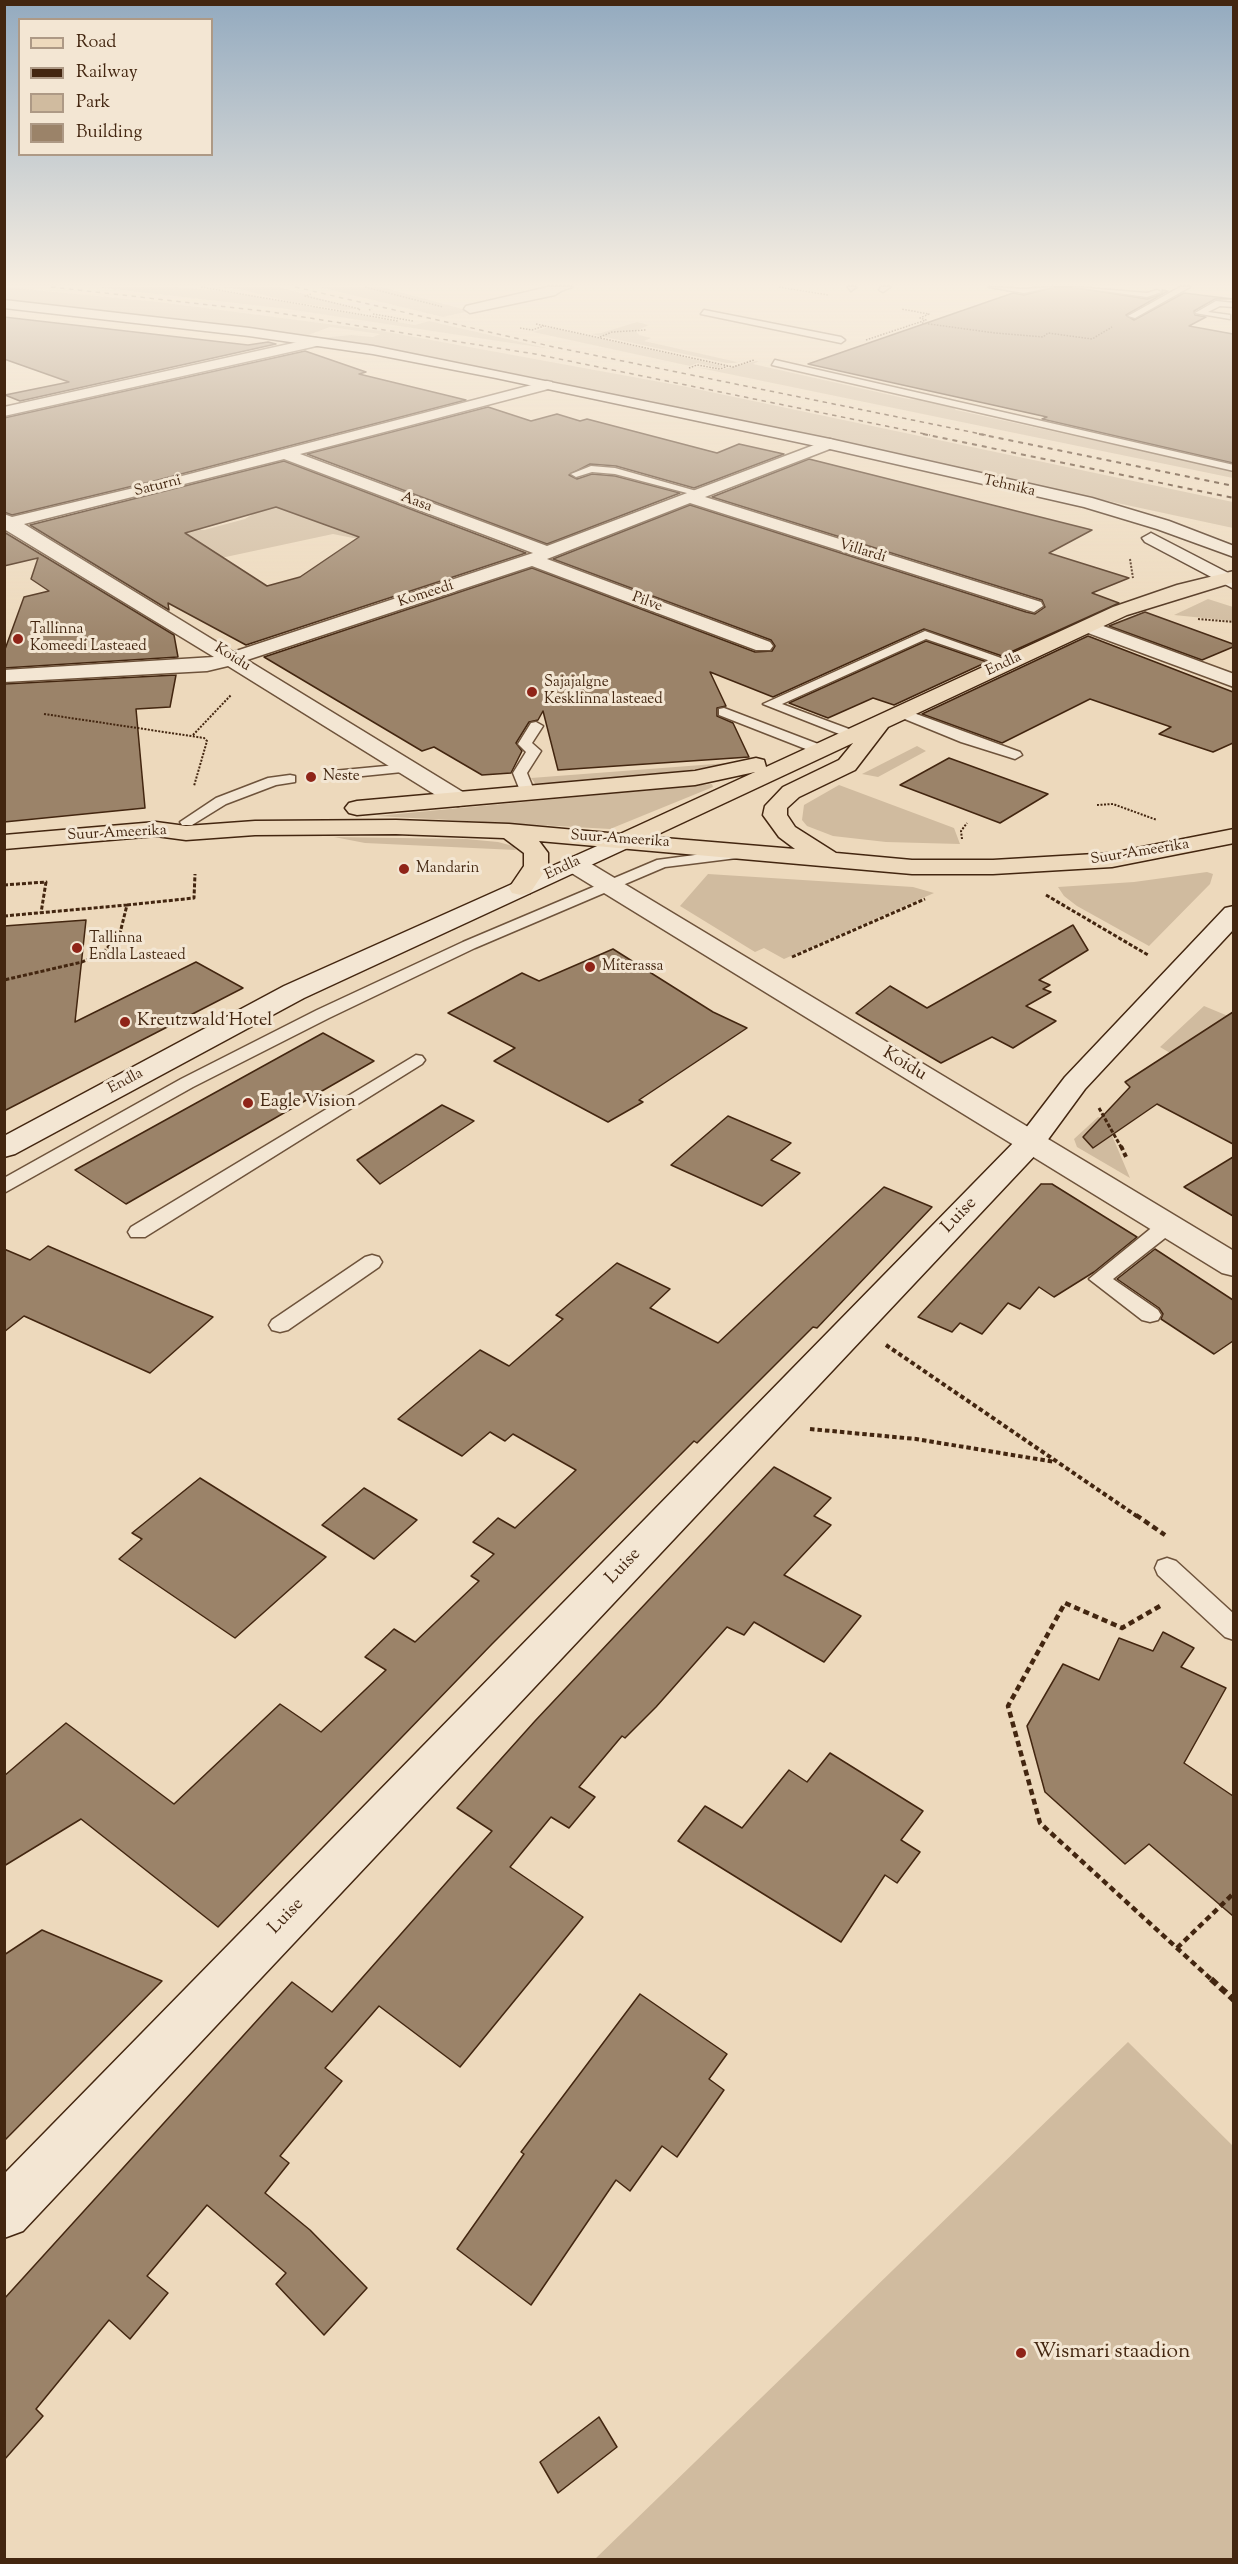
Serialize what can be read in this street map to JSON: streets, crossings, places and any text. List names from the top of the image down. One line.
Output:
{"streets":{"main road":["Endla","Suur-Ameerika"],"street":["Saturni","Tehnika","Aasa","Villardi","Komeedi","Pilve","Koidu","Luise"]},"crossings":[["Saturni","Aasa"],["Saturni","Koidu"],["Tehnika","Komeedi"],["Tehnika","Endla"],["Aasa","Komeedi"],["Aasa","Pilve"],["Villardi","Komeedi"],["Komeedi","Pilve"],["Komeedi","Koidu"],["Koidu","Endla"],["Koidu","Luise"],["Endla","Suur-Ameerika"]],"places":["Tallinna Komeedi Lasteaed","Sajajalgne Kesklinna lasteaed","Neste","Mandarin","Tallinna Endla Lasteaed","Miterassa","Kreutzwald Hotel","Eagle Vision","Wismari staadion"],"legend":["Road","Railway","Park","Building"]}
